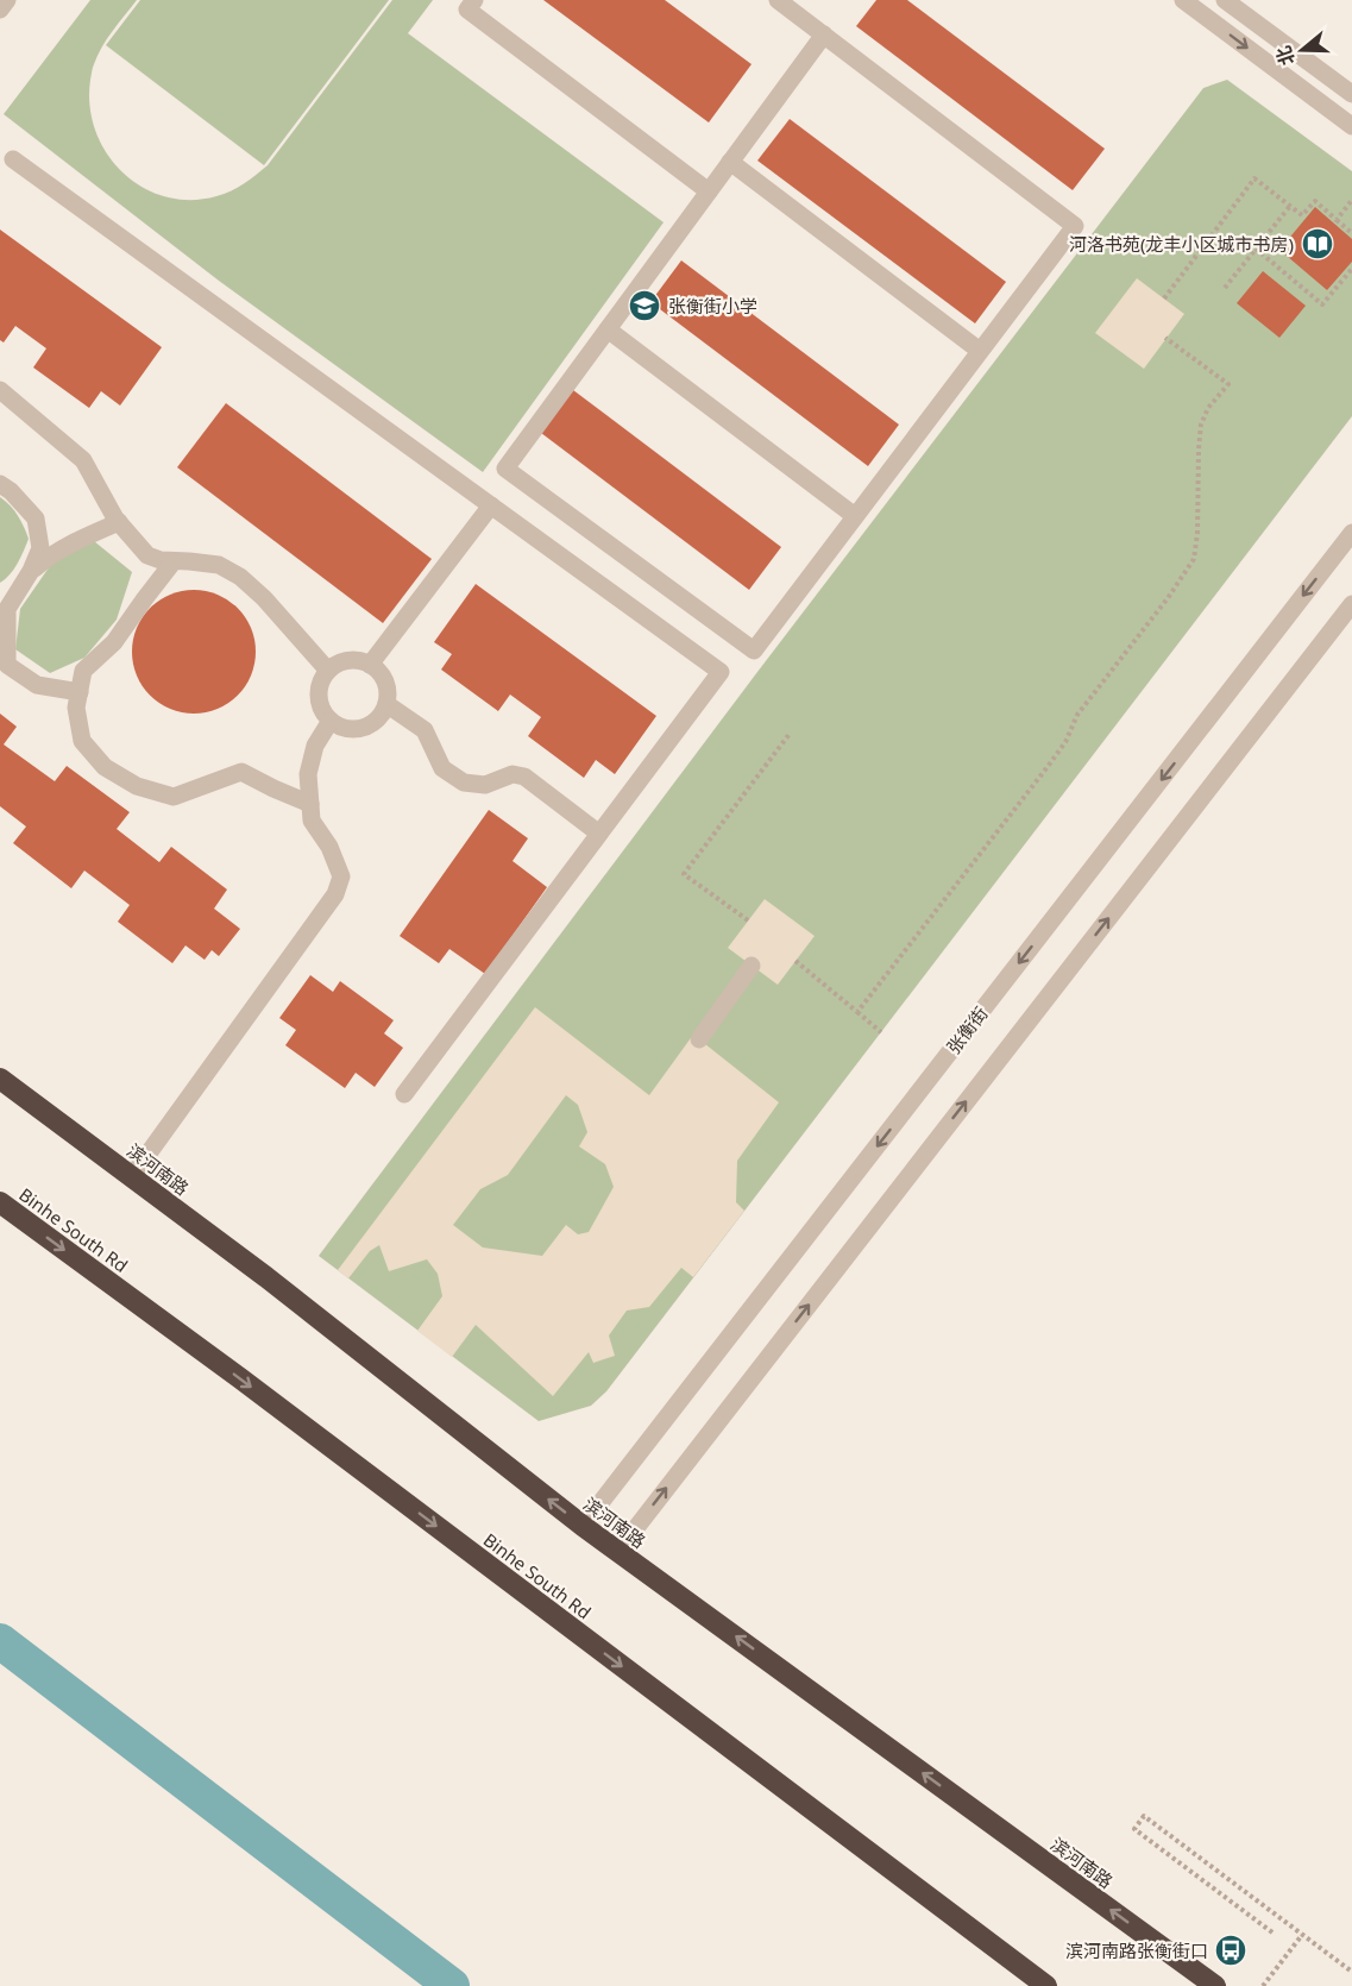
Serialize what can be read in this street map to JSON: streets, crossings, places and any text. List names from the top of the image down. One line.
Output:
{"streets":{"highway":["滨河南路","Binhe South Rd"],"street":["张衡街"]},"crossings":[["张衡街","滨河南路"]],"one_way":["滨河南路","Binhe South Rd"],"places":{"library":["河洛书苑(龙丰小区城市书房)"],"school or university":["张衡街小学"],"bus stop":["滨河南路张衡街口"]},"north":"left"}
